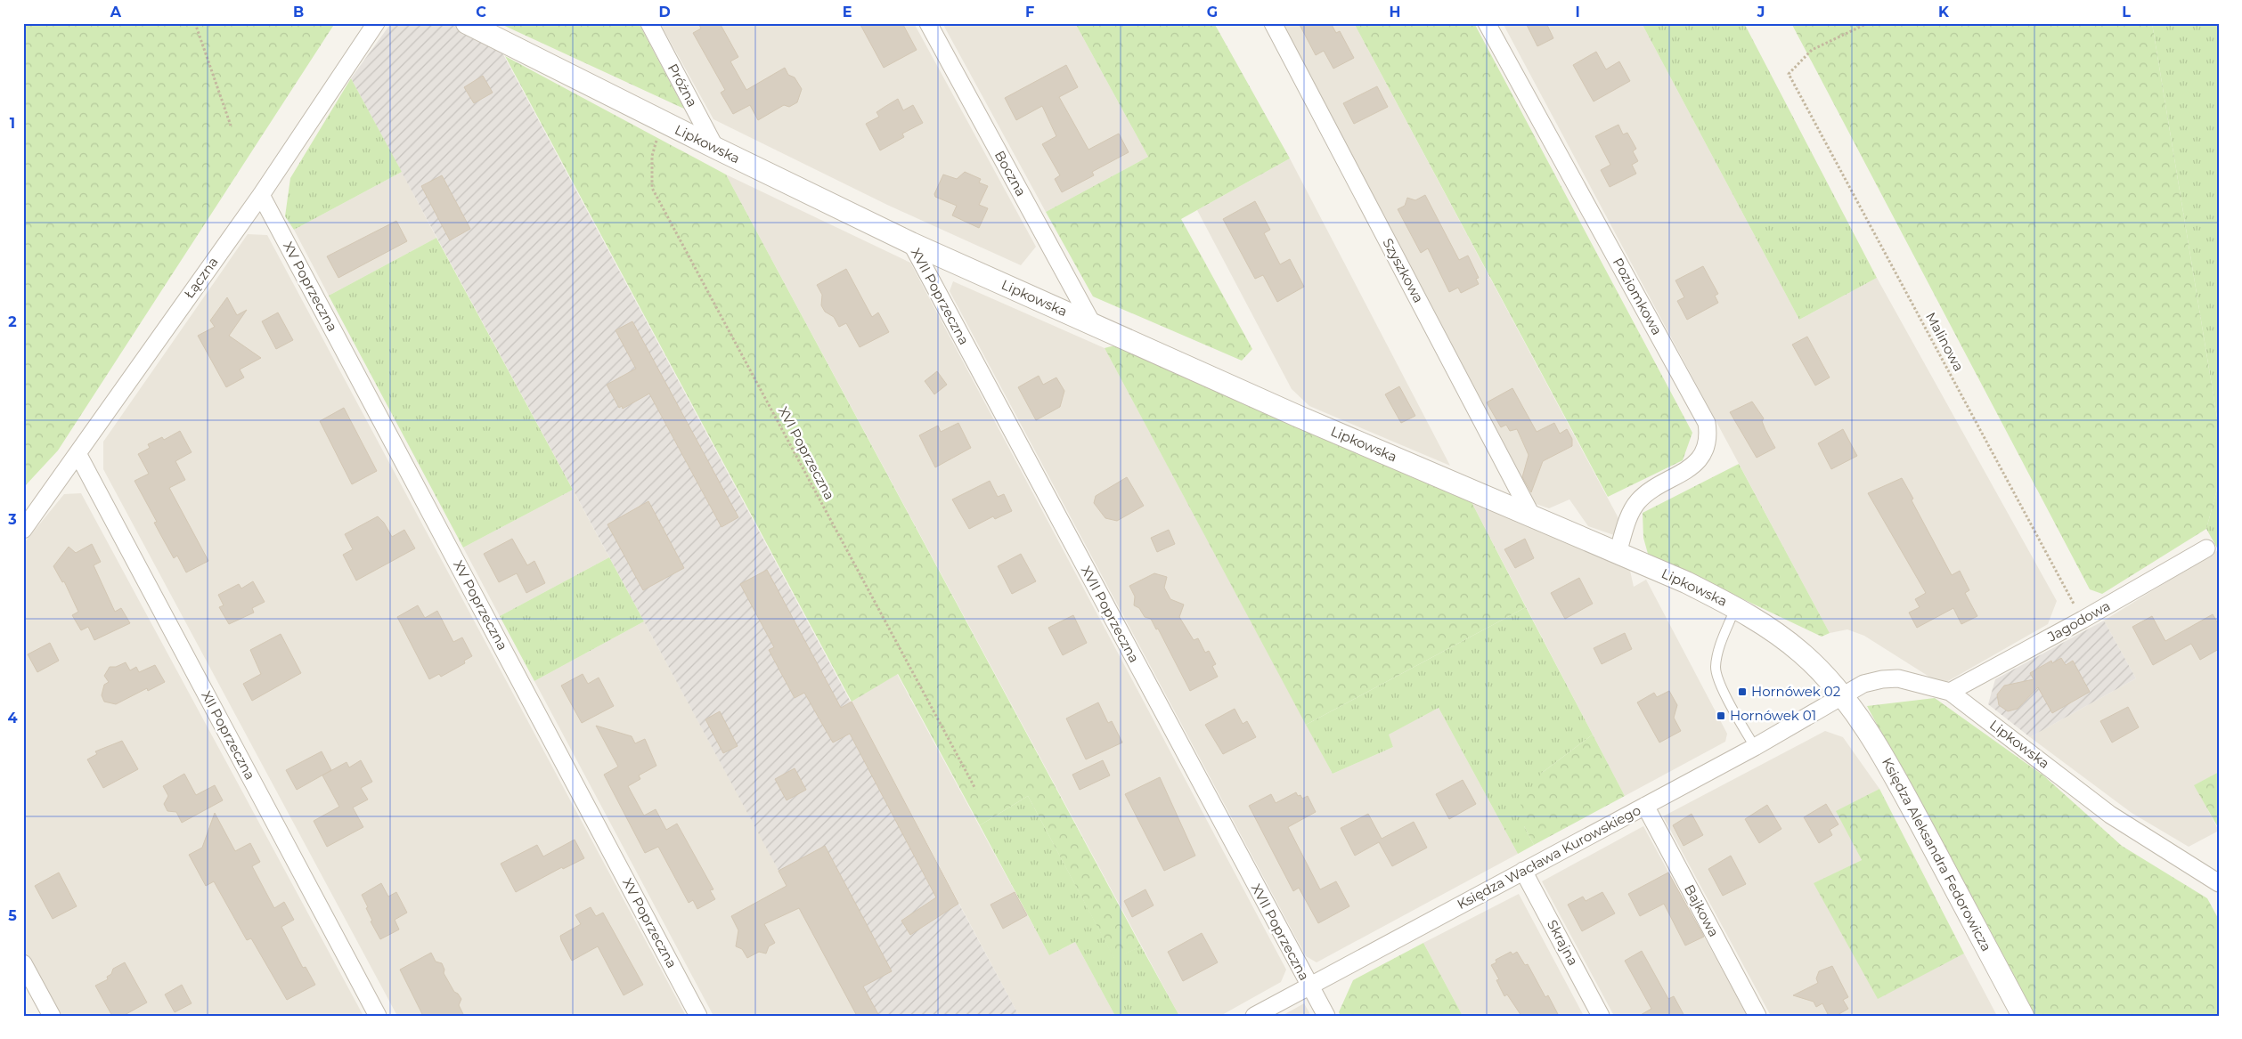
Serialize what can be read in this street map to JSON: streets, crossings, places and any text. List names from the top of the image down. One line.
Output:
{"streets":{"street":["Próżna","Lipkowska","Boczna","Szyszkowa","Łączna","XV Poprzeczna","XVII Poprzeczna","Poziomkowa","Jagodowa","XII Poprzeczna","Księdza Aleksandra Fedorowicza","Księdza Wacława Kurowskiego","Bajkowa","Skrajna"],"path":["Malinowa","XVI Poprzeczna"]},"crossings":[["Próżna","Lipkowska"],["Lipkowska","Boczna"],["Lipkowska","Szyszkowa"],["Lipkowska","XVII Poprzeczna"],["Lipkowska","Poziomkowa"],["Lipkowska","XVI Poprzeczna"],["Lipkowska","Jagodowa"],["Lipkowska","Księdza Aleksandra Fedorowicza"],["Lipkowska","Księdza Wacława Kurowskiego"],["Łączna","XV Poprzeczna"],["Łączna","XII Poprzeczna"],["XVII Poprzeczna","Księdza Wacława Kurowskiego"],["Malinowa","Jagodowa"],["Księdza Aleksandra Fedorowicza","Księdza Wacława Kurowskiego"],["Księdza Wacława Kurowskiego","Bajkowa"],["Księdza Wacława Kurowskiego","Skrajna"]],"places":{"transit":["Hornówek 02","Hornówek 01"]},"grid":{"columns":["A","B","C","D","E","F","G","H","I","J","K","L"],"rows":["1","2","3","4","5"]}}
